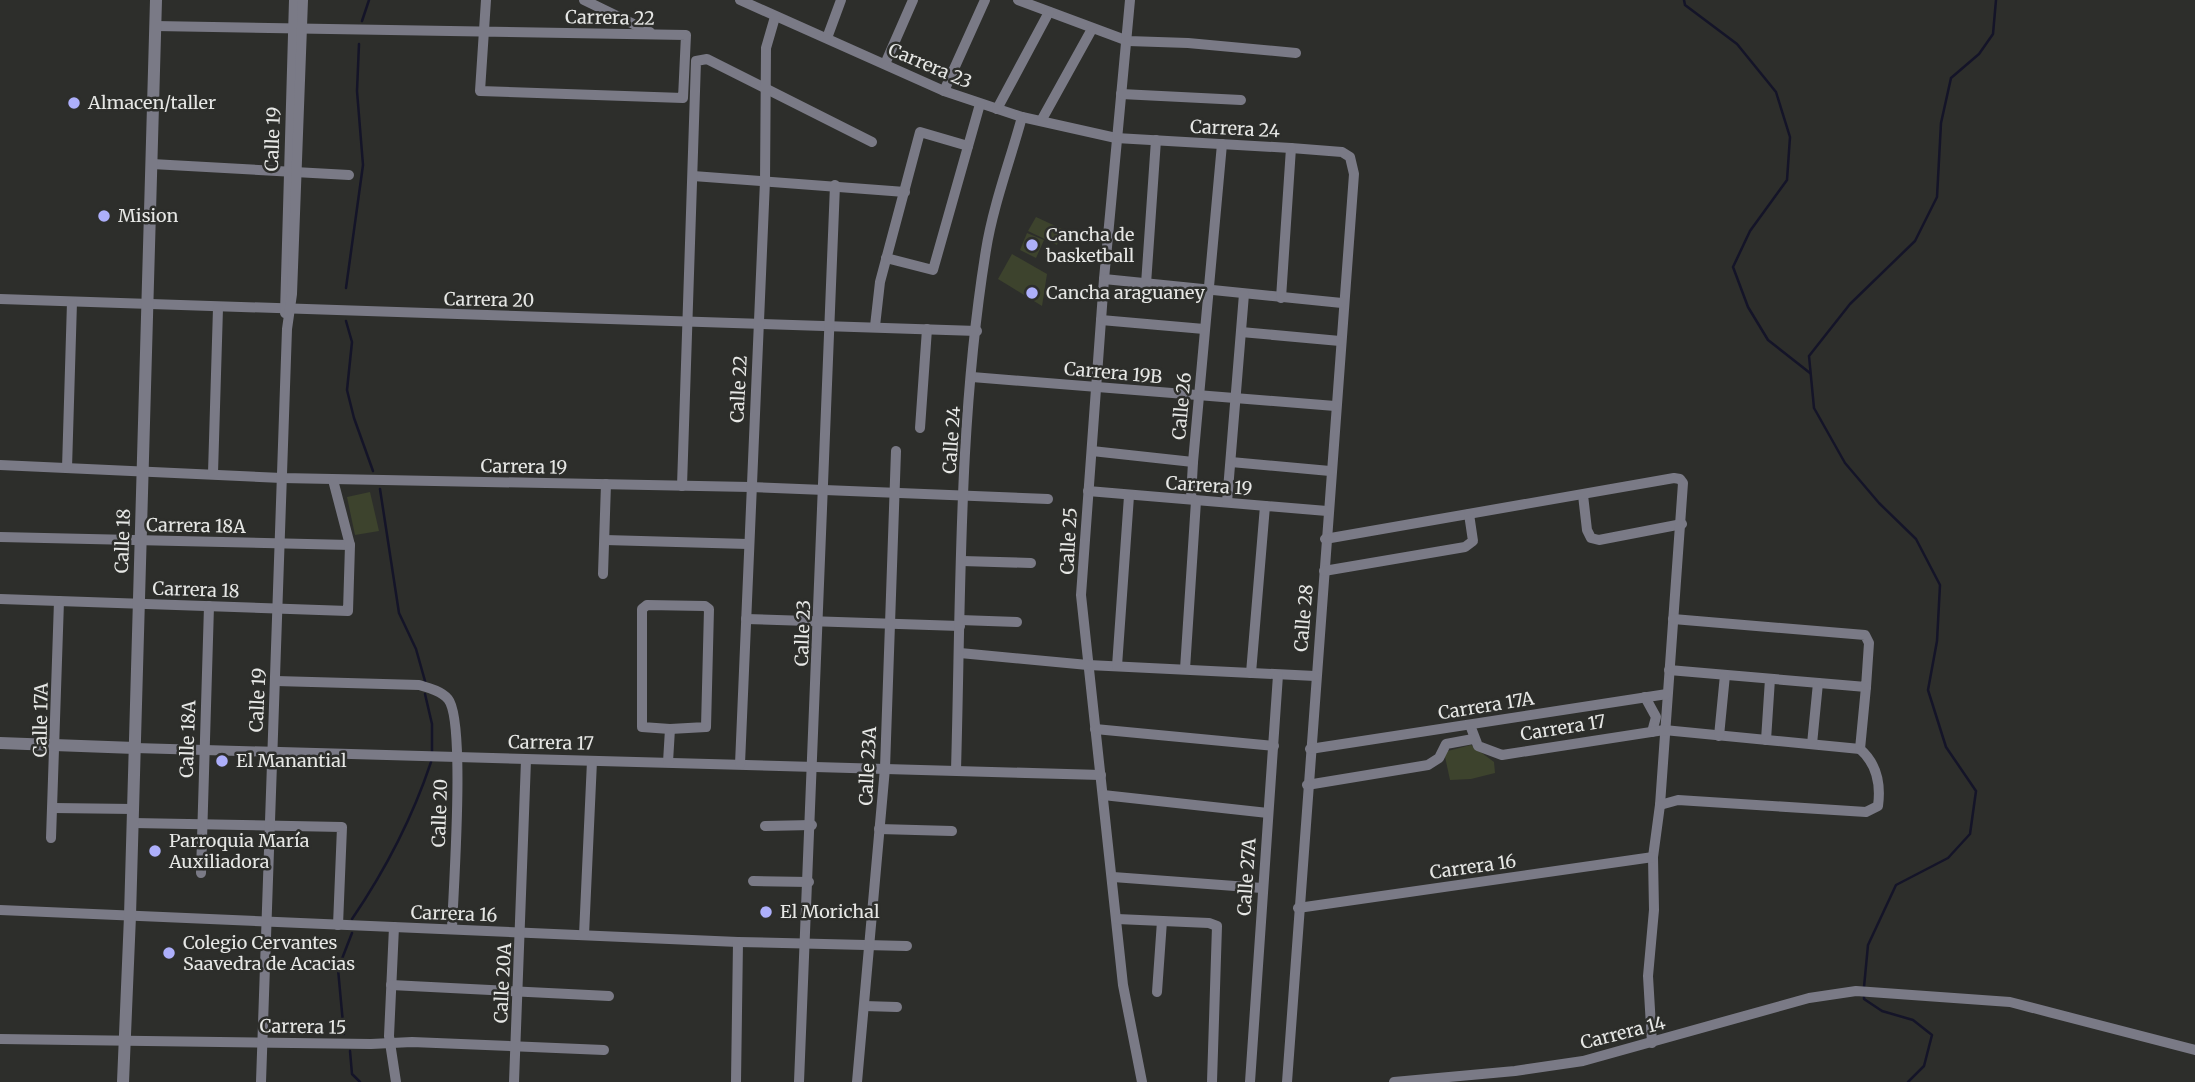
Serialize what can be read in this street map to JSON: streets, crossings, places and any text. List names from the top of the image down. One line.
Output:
{"streets":{"street":["Carrera 22","Carrera 23","Carrera 24","Calle 19","Carrera 20","Carrera 19B","Calle 22","Calle 26","Calle 24","Carrera 19","Carrera 18A","Calle 18","Calle 25","Carrera 18","Calle 28","Calle 23","Carrera 17A","Calle 17A","Carrera 17","Calle 18A","Calle 23A","Calle 20","Carrera 16","Calle 27A","Calle 20A","Carrera 15","Carrera 14"]},"crossings":[["Carrera 22","Calle 19"],["Carrera 22","Calle 18"],["Carrera 23","Carrera 24"],["Carrera 23","Calle 22"],["Carrera 23","Calle 24"],["Carrera 23","Calle 25"],["Carrera 24","Calle 26"],["Carrera 24","Calle 25"],["Carrera 24","Calle 28"],["Calle 19","Carrera 20"],["Calle 19","Carrera 19"],["Calle 19","Carrera 18A"],["Calle 19","Carrera 18"],["Calle 19","Carrera 17"],["Calle 19","Calle 20"],["Calle 19","Carrera 16"],["Calle 19","Carrera 15"],["Carrera 20","Calle 22"],["Carrera 20","Calle 24"],["Carrera 20","Calle 18"],["Carrera 20","Calle 23"],["Carrera 19B","Calle 26"],["Carrera 19B","Calle 24"],["Carrera 19B","Calle 25"],["Carrera 19B","Calle 28"],["Calle 22","Carrera 19"],["Calle 22","Carrera 17"],["Calle 26","Carrera 19"],["Calle 24","Carrera 19"],["Calle 24","Carrera 17"],["Carrera 19","Calle 18"],["Carrera 19","Calle 25"],["Carrera 19","Calle 28"],["Carrera 19","Calle 23"],["Carrera 19","Calle 23A"],["Carrera 18A","Calle 18"],["Carrera 18A","Carrera 18"],["Calle 18","Carrera 18"],["Calle 18","Carrera 17"],["Calle 18","Carrera 16"],["Calle 18","Carrera 15"],["Calle 25","Carrera 17"],["Carrera 18","Calle 17A"],["Carrera 18","Calle 18A"],["Calle 28","Carrera 17A"],["Calle 28","Carrera 16"],["Calle 23","Carrera 17"],["Calle 23","Carrera 16"],["Calle 17A","Carrera 17"],["Carrera 17","Calle 18A"],["Carrera 17","Calle 23A"],["Carrera 17","Calle 20"],["Carrera 17","Calle 20A"],["Calle 23A","Carrera 16"],["Calle 20","Carrera 16"],["Carrera 16","Calle 20A"],["Calle 20A","Carrera 15"]],"places":["Almacen/taller","Mision","Cancha de basketball","Cancha araguaney","El Manantial","Parroquia María Auxiliadora","El Morichal","Colegio Cervantes Saavedra de Acacias"]}
